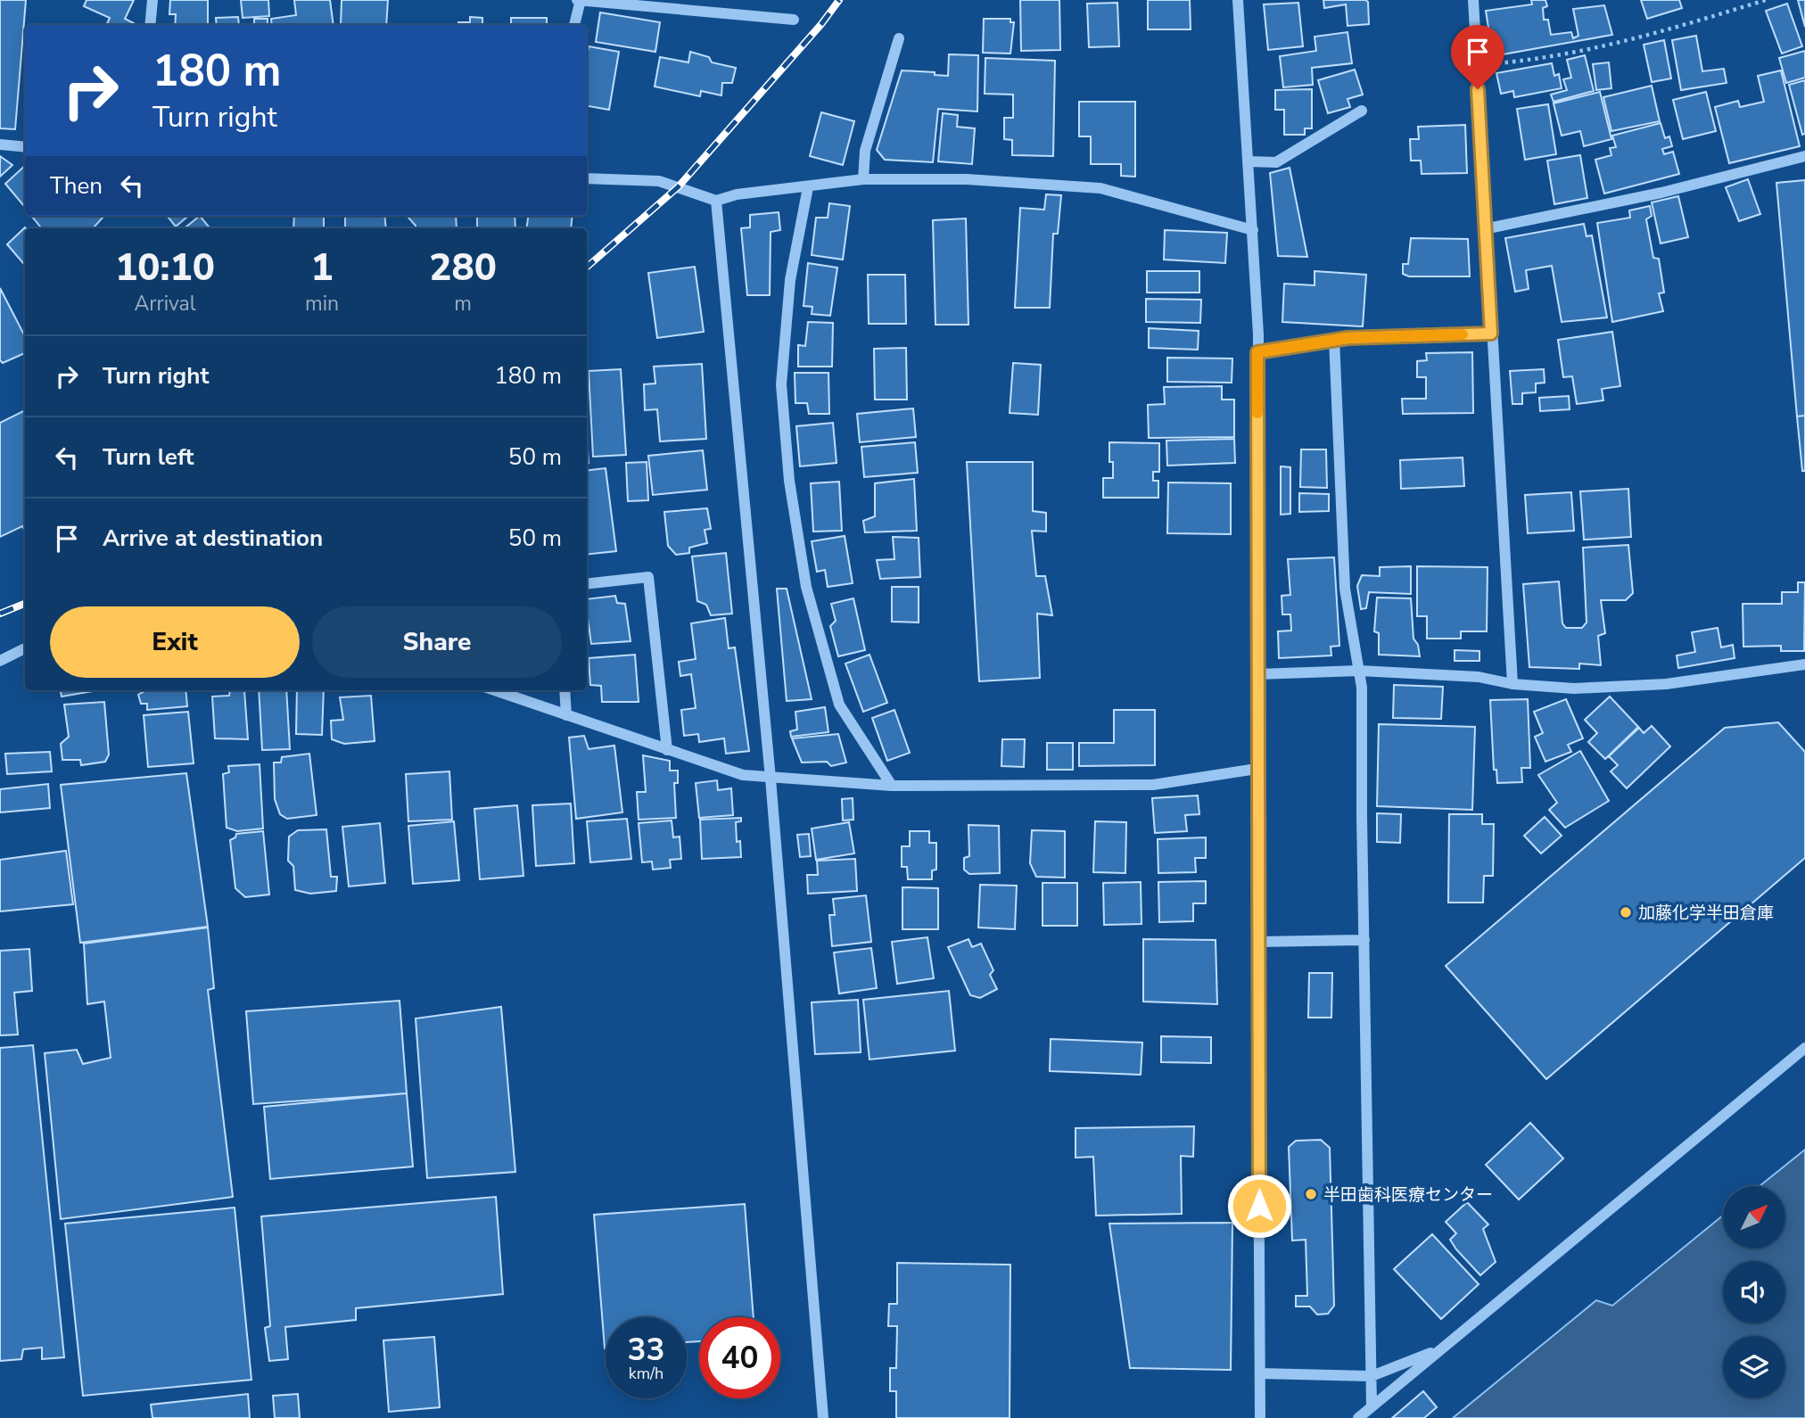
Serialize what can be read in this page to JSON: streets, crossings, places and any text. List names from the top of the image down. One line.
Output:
{"places":["加藤化学半田倉庫","半田歯科医療センター"],"north":"top right","page":{"turn":["180 m","Turn right"],"then":"Then","eta":["10:10","Arrival","1","min","280","m"],"list":[{"name":"Turn right","value":"180 m"},{"name":"Turn left","value":"50 m"},{"name":"Arrive at destination","value":"50 m"}],"buttons":["Exit","Share"],"speed":"33 km/h","limit":"40"}}
